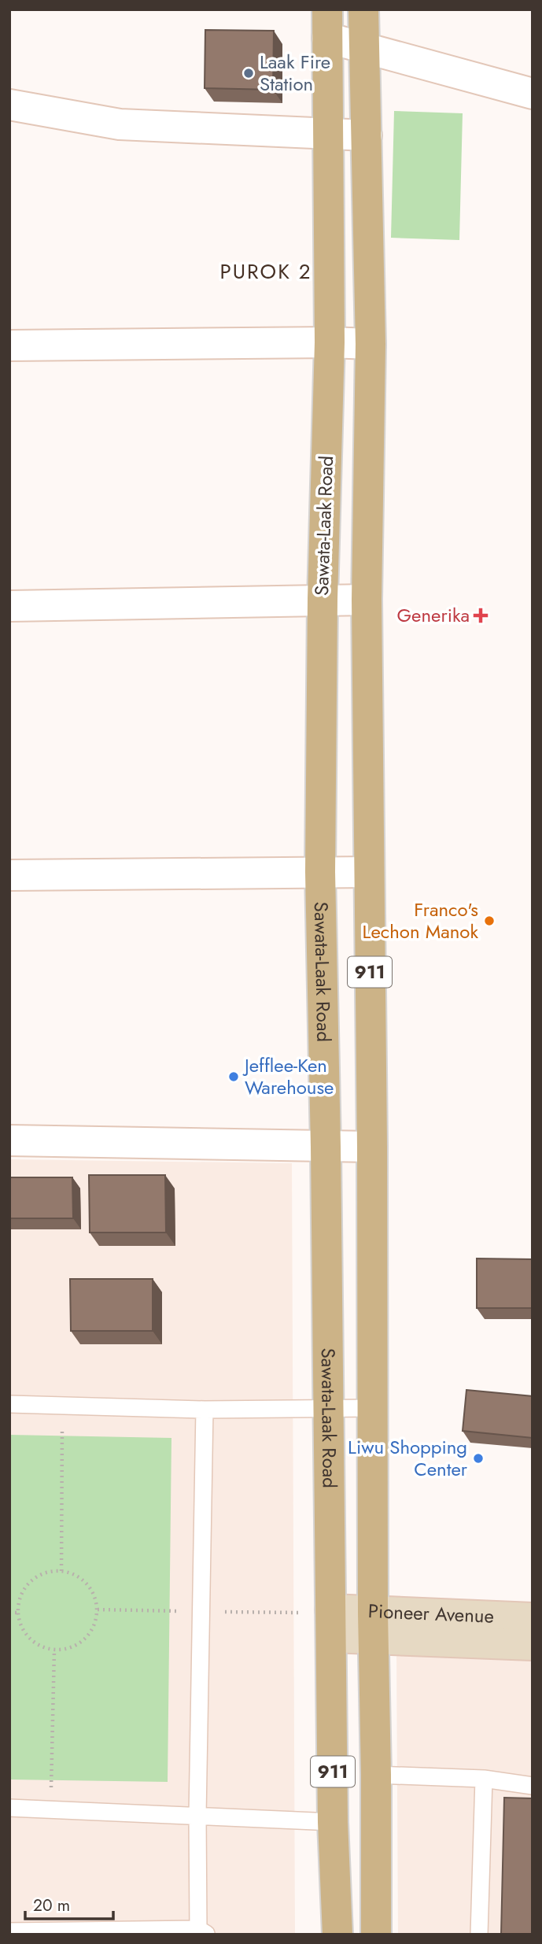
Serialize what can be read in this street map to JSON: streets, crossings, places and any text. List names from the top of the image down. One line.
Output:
{"streets":{"main road":["Sawata-Laak Road","911","Pioneer Avenue"]},"crossings":[["Sawata-Laak Road","Pioneer Avenue"],["911","Pioneer Avenue"]],"districts":["PUROK 2"],"places":{"other":["Laak Fire Station","Franco's Lechon Manok","Jefflee-Ken Warehouse","Liwu Shopping Center"],"health":["Generika"]},"scale_bar":"20 m"}
